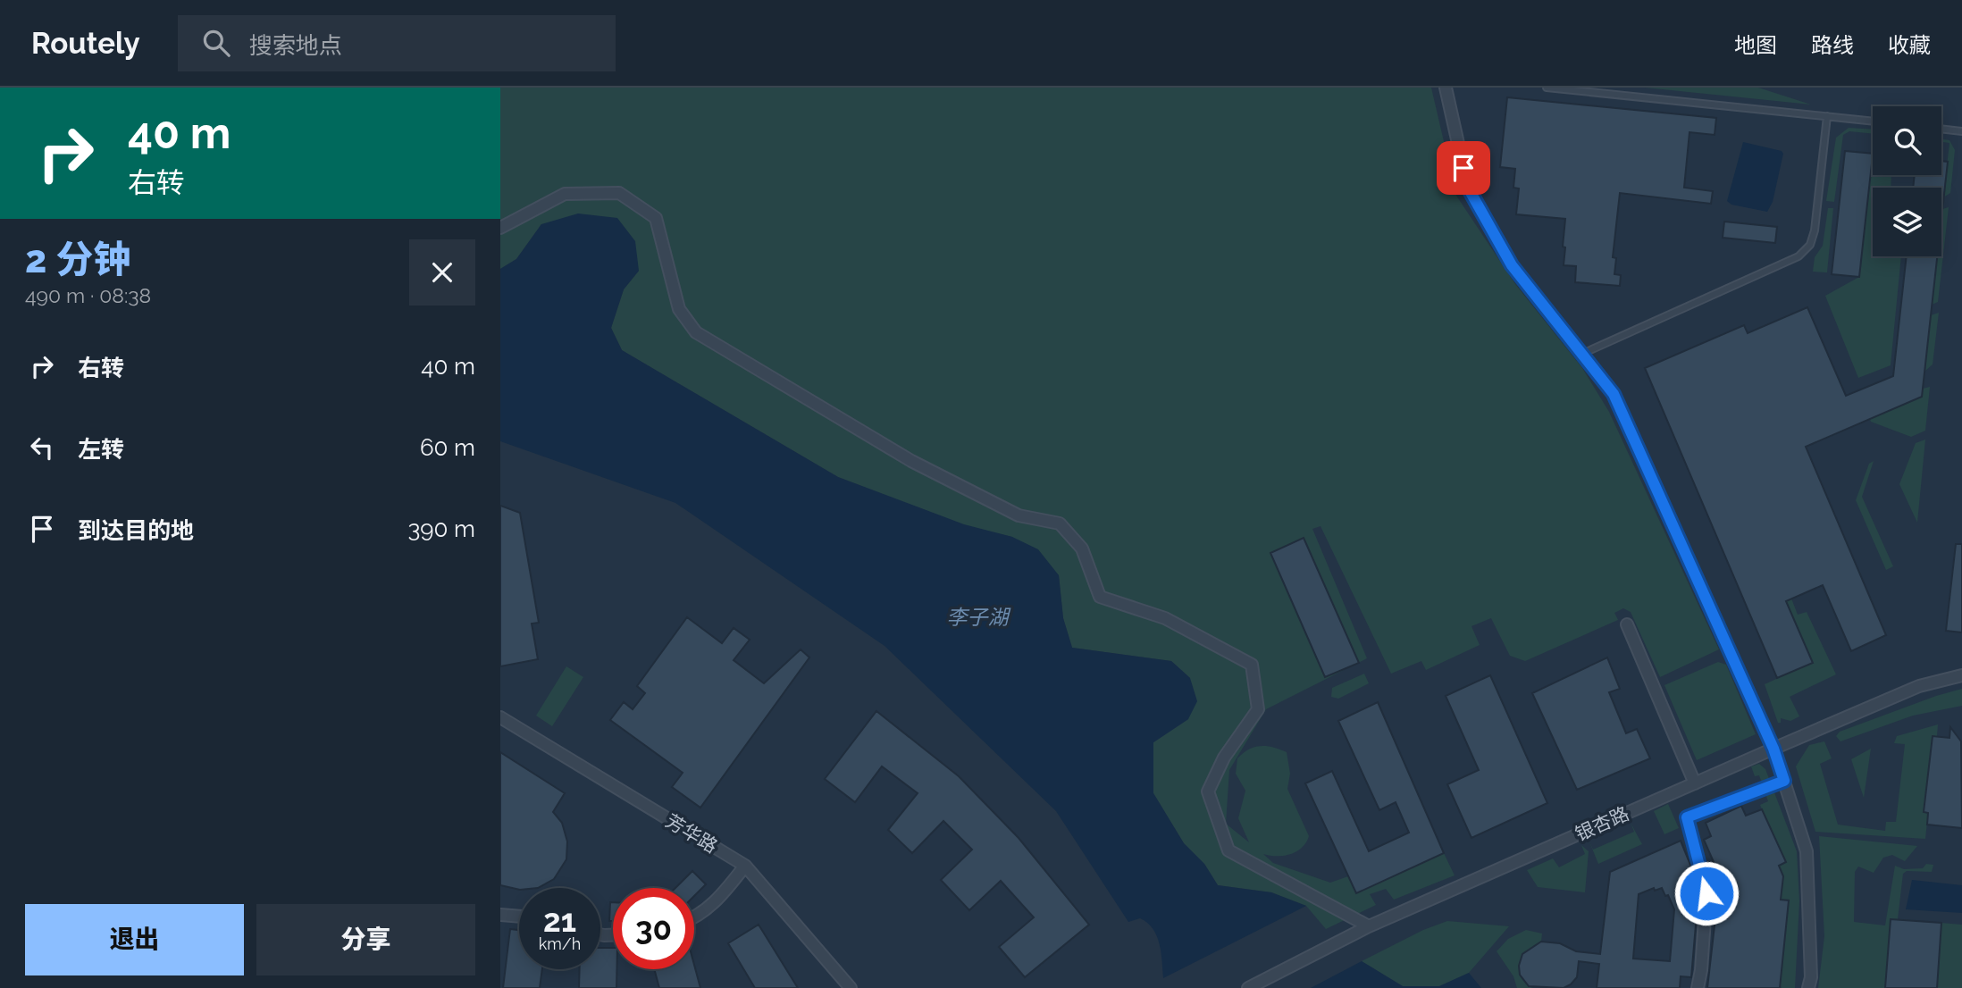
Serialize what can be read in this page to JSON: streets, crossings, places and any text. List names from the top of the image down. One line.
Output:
{"streets":{"street":["银杏路","芳华路"]},"water":["李子湖"],"page":{"header":"Routely","search":"搜索地点","nav":["地图","路线","收藏"],"turn":["40 m","右转"],"heading":["2 分钟","490 m · 08:38"],"list":[{"name":"右转","value":"40 m"},{"name":"左转","value":"60 m"},{"name":"到达目的地","value":"390 m"}],"speed":"21 km/h","limit":"30","buttons":["退出","分享"]}}
